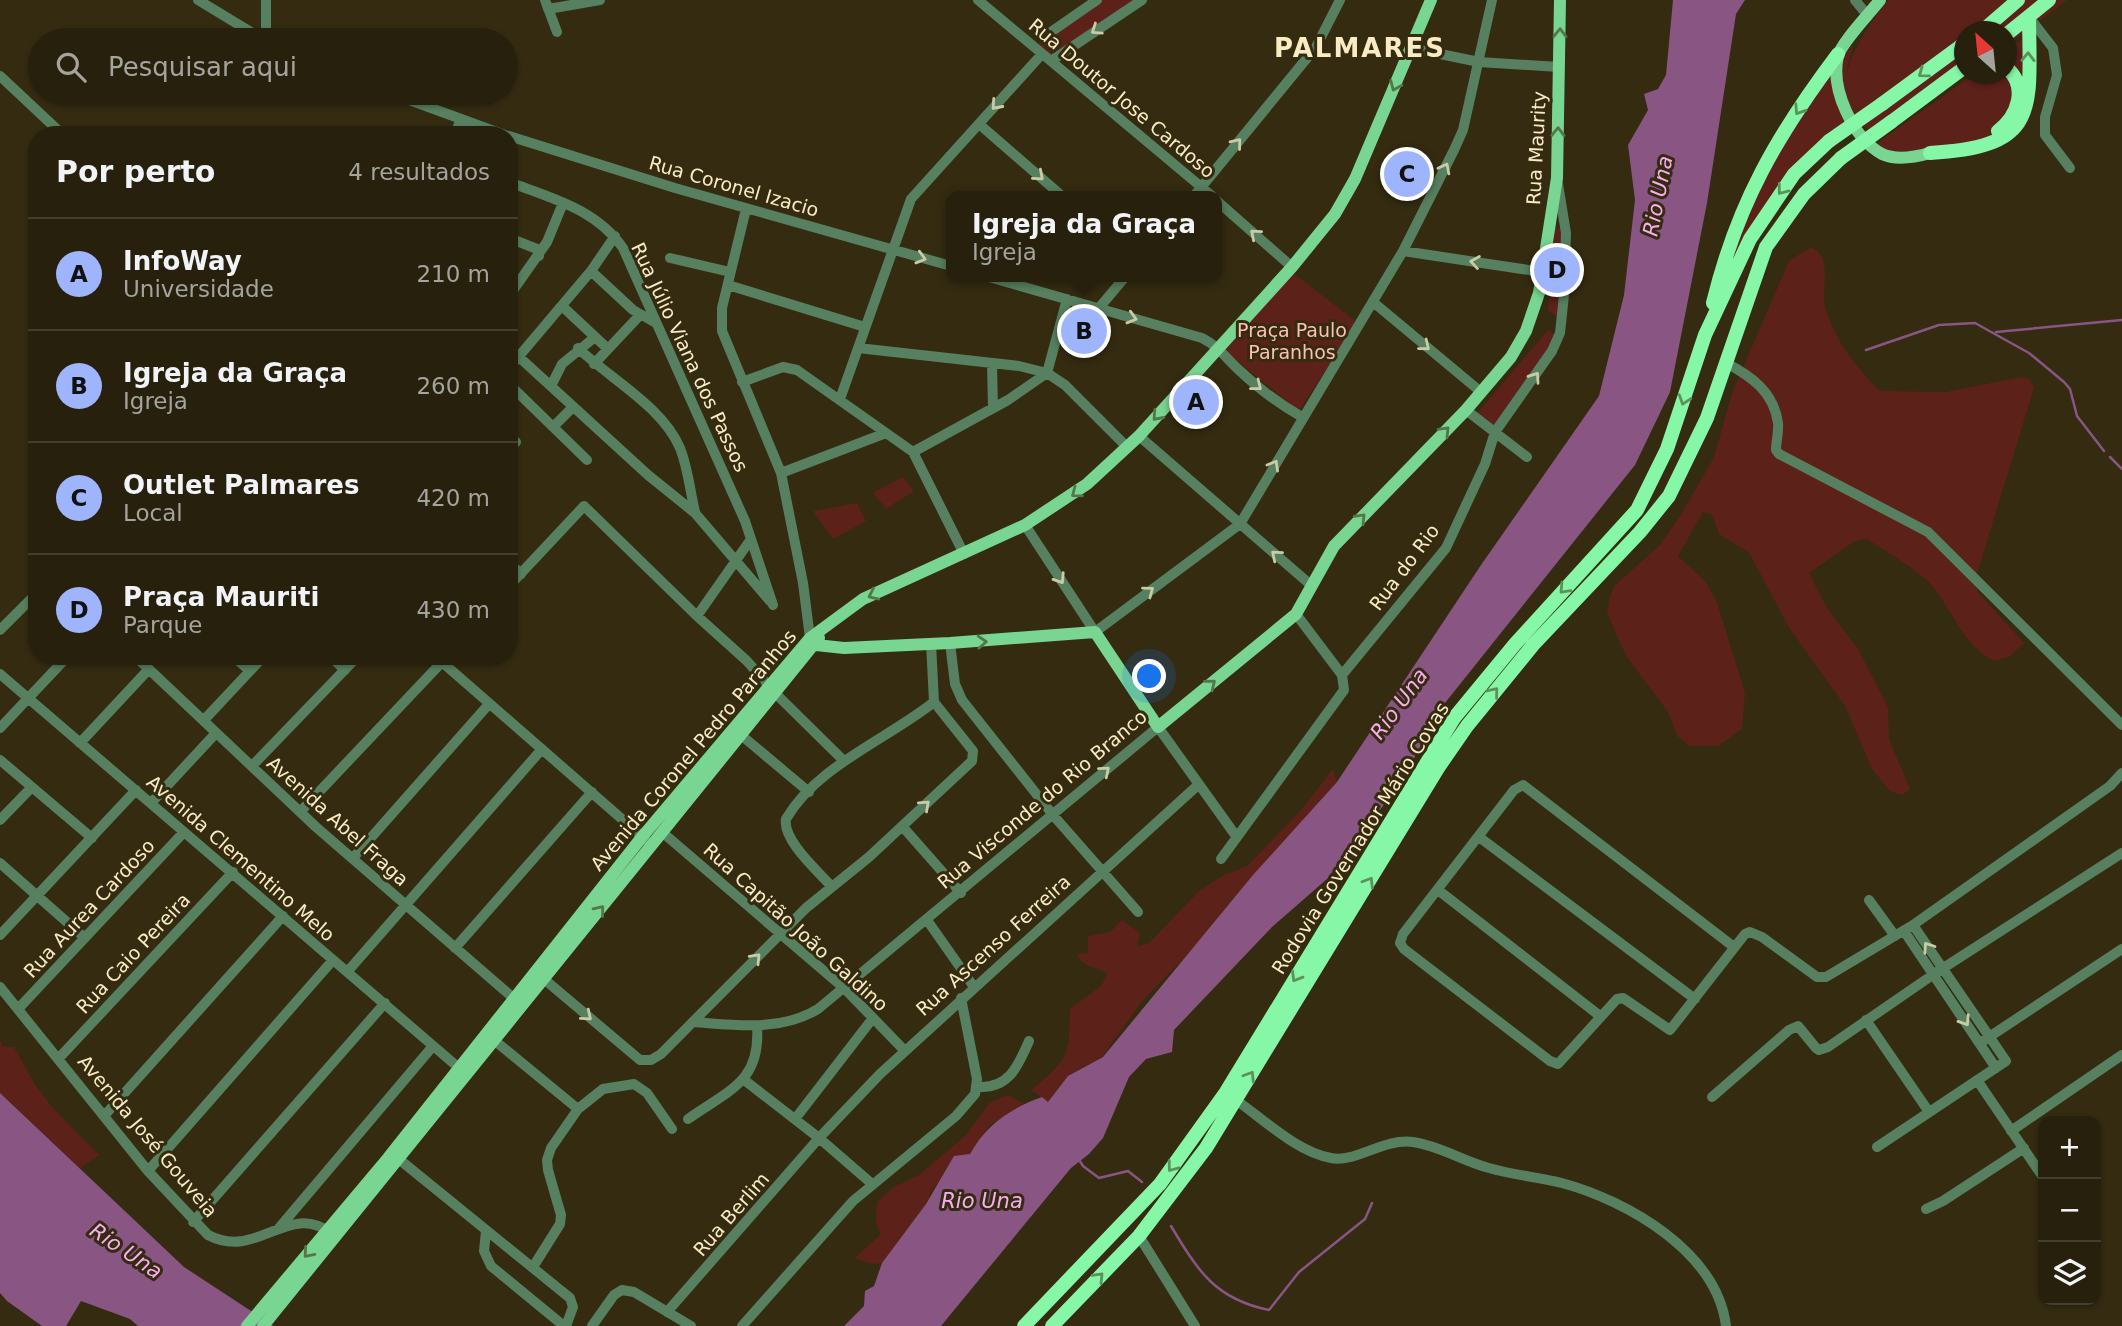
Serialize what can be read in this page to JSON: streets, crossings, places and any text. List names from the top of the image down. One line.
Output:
{"streets":{"highway":["Rodovia Governador Mário Covas"],"main road":["Rua Maurity","Avenida Coronel Pedro Paranhos","Rua Visconde do Rio Branco"],"street":["Rua Doutor Jose Cardoso","Rua Coronel Izacio","Rua Júlio Viana dos Passos","Rua do Rio","Avenida Abel Fraga","Avenida Clementino Melo","Rua Aurea Cardoso","Rua Capitão João Galdino","Rua Ascenso Ferreira","Rua Caio Pereira","Avenida José Gouveia","Rua Berlim"]},"crossings":[["Rua Doutor Jose Cardoso","Avenida Coronel Pedro Paranhos"],["Rua Maurity","Rua do Rio"],["Rua Maurity","Rua Visconde do Rio Branco"],["Avenida Coronel Pedro Paranhos","Avenida Abel Fraga"],["Avenida Coronel Pedro Paranhos","Avenida Clementino Melo"],["Avenida Coronel Pedro Paranhos","Rua Capitão João Galdino"],["Avenida Coronel Pedro Paranhos","Avenida José Gouveia"],["Rua Visconde do Rio Branco","Rua Capitão João Galdino"],["Avenida Clementino Melo","Rua Aurea Cardoso"],["Avenida Clementino Melo","Rua Caio Pereira"],["Rua Aurea Cardoso","Avenida José Gouveia"],["Rua Capitão João Galdino","Rua Ascenso Ferreira"],["Rua Ascenso Ferreira","Rua Berlim"],["Rua Caio Pereira","Avenida José Gouveia"]],"one_way":["Rua Maurity","Rua Visconde do Rio Branco"],"districts":["PALMARES"],"water":["Rio Una"],"parks":["Praça Paulo Paranhos"],"north":"top left","page":{"search":"Pesquisar aqui","heading":["Por perto","4 resultados"],"pins":["C","D","B","A"],"popup":["Igreja da Graça","Igreja"],"list":[{"mark":"A","name":"InfoWay","note":"Universidade","value":"210 m"},{"mark":"B","name":"Igreja da Graça","note":"Igreja","value":"260 m"},{"mark":"C","name":"Outlet Palmares","note":"Local","value":"420 m"},{"mark":"D","name":"Praça Mauriti","note":"Parque","value":"430 m"}],"map_buttons":["+","−"]}}
